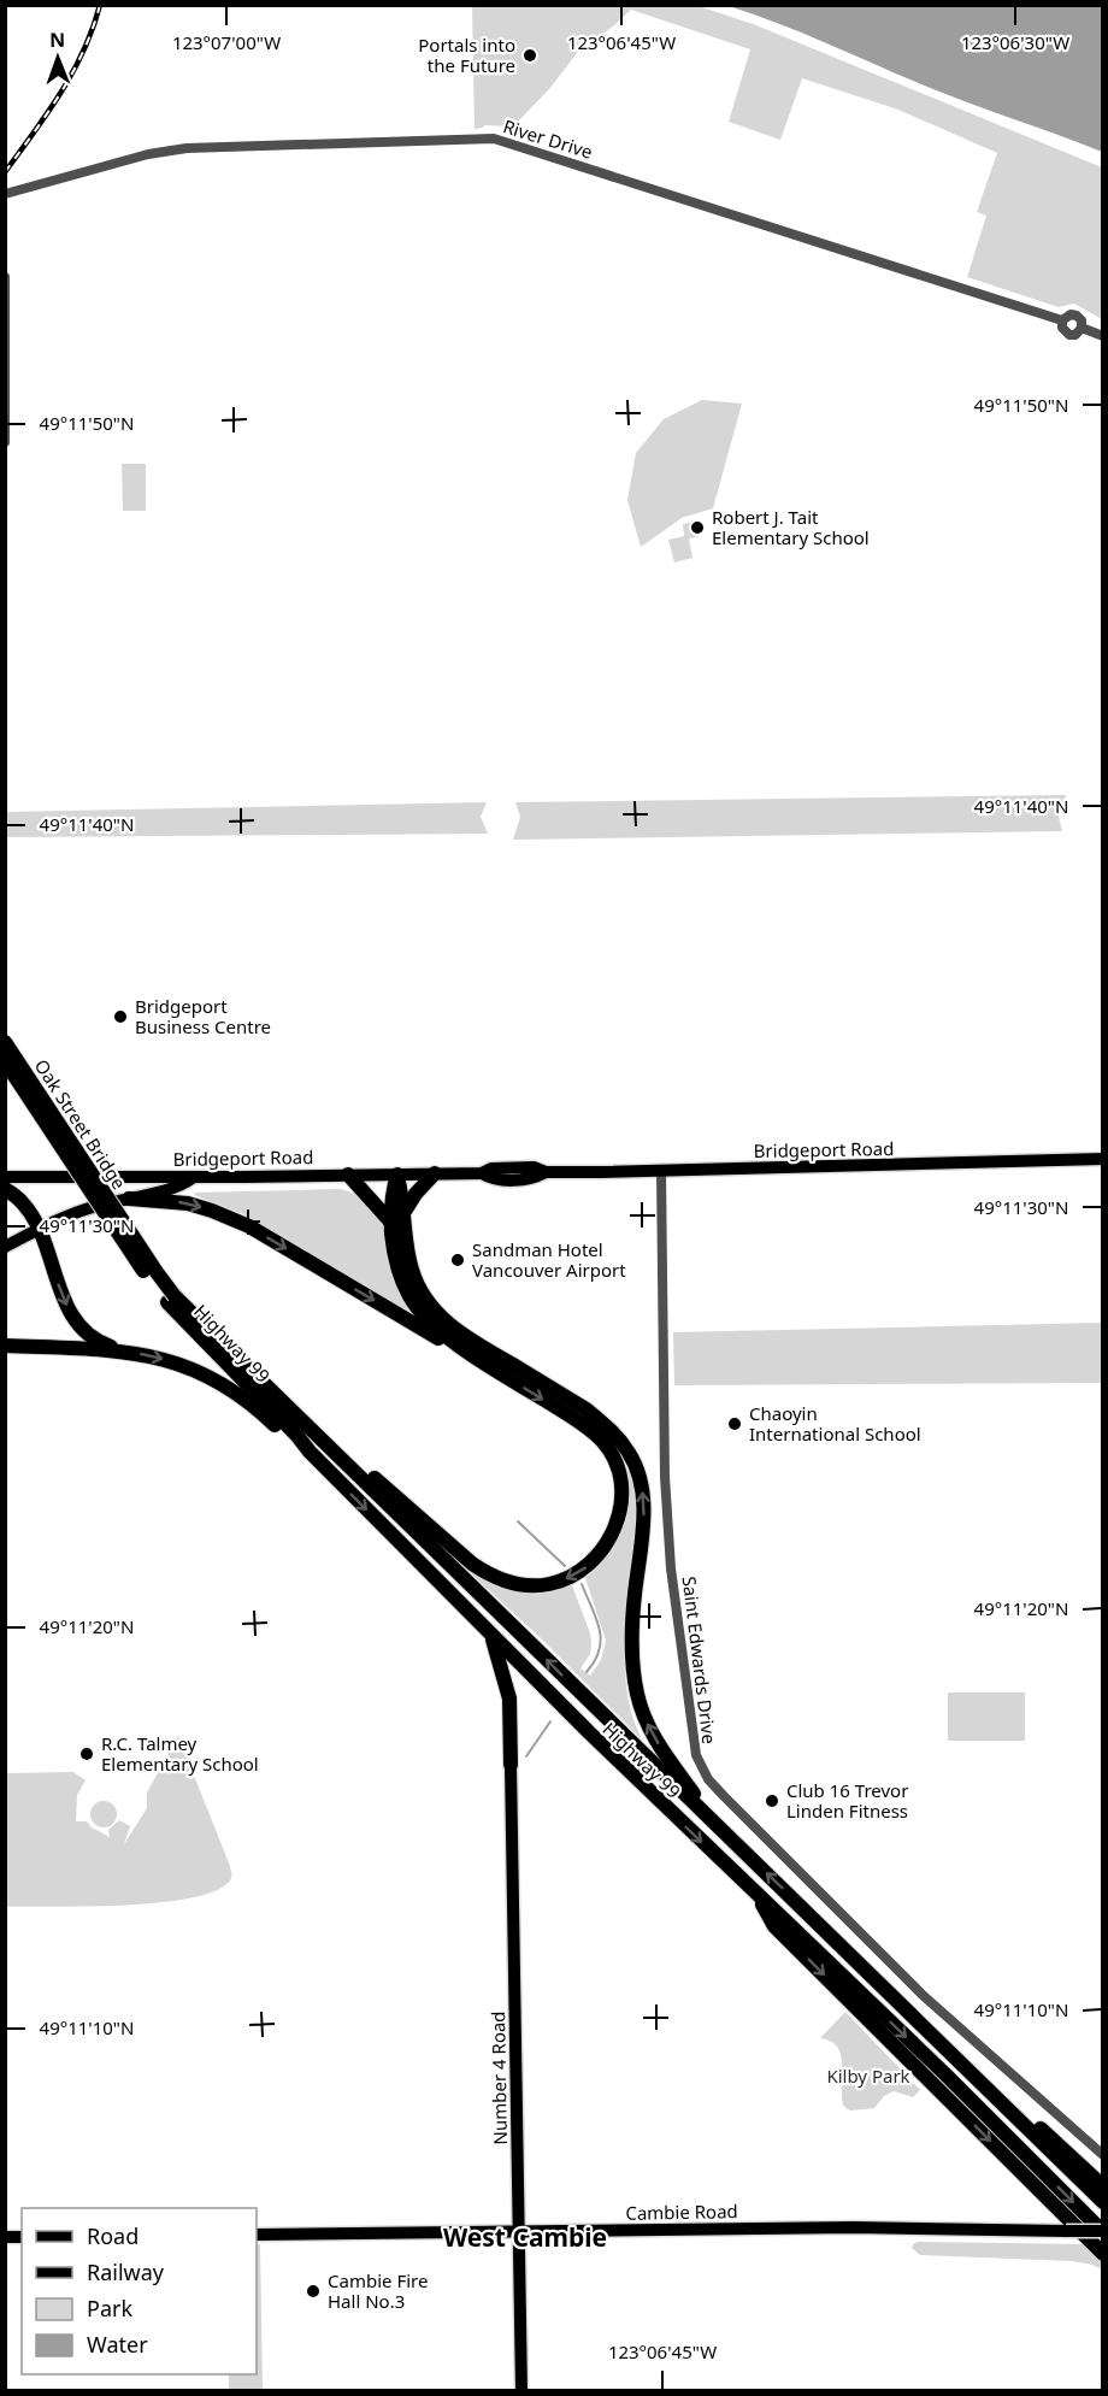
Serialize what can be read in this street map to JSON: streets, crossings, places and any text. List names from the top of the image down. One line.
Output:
{"streets":{"highway":["Oak Street Bridge","Highway 99"],"main road":["Bridgeport Road","Number 4 Road","Cambie Road"],"street":["River Drive","Saint Edwards Drive"]},"crossings":[["Oak Street Bridge","Highway 99"],["Bridgeport Road","Saint Edwards Drive"],["Highway 99","Cambie Road"],["Number 4 Road","Cambie Road"]],"districts":["West Cambie"],"parks":["Kilby Park"],"places":["Portals into the Future","Robert J. Tait Elementary School","Bridgeport Business Centre","Sandman Hotel Vancouver Airport","Chaoyin International School","R.C. Talmey Elementary School","Club 16 Trevor Linden Fitness","Cambie Fire Hall No.3"],"legend":["Road","Railway","Park","Water"],"north":"top","coordinates":["123°07'00\"W","123°06'45\"W","123°06'30\"W","49°11'50\"N","49°11'40\"N","49°11'30\"N","49°11'20\"N","49°11'10\"N"]}
